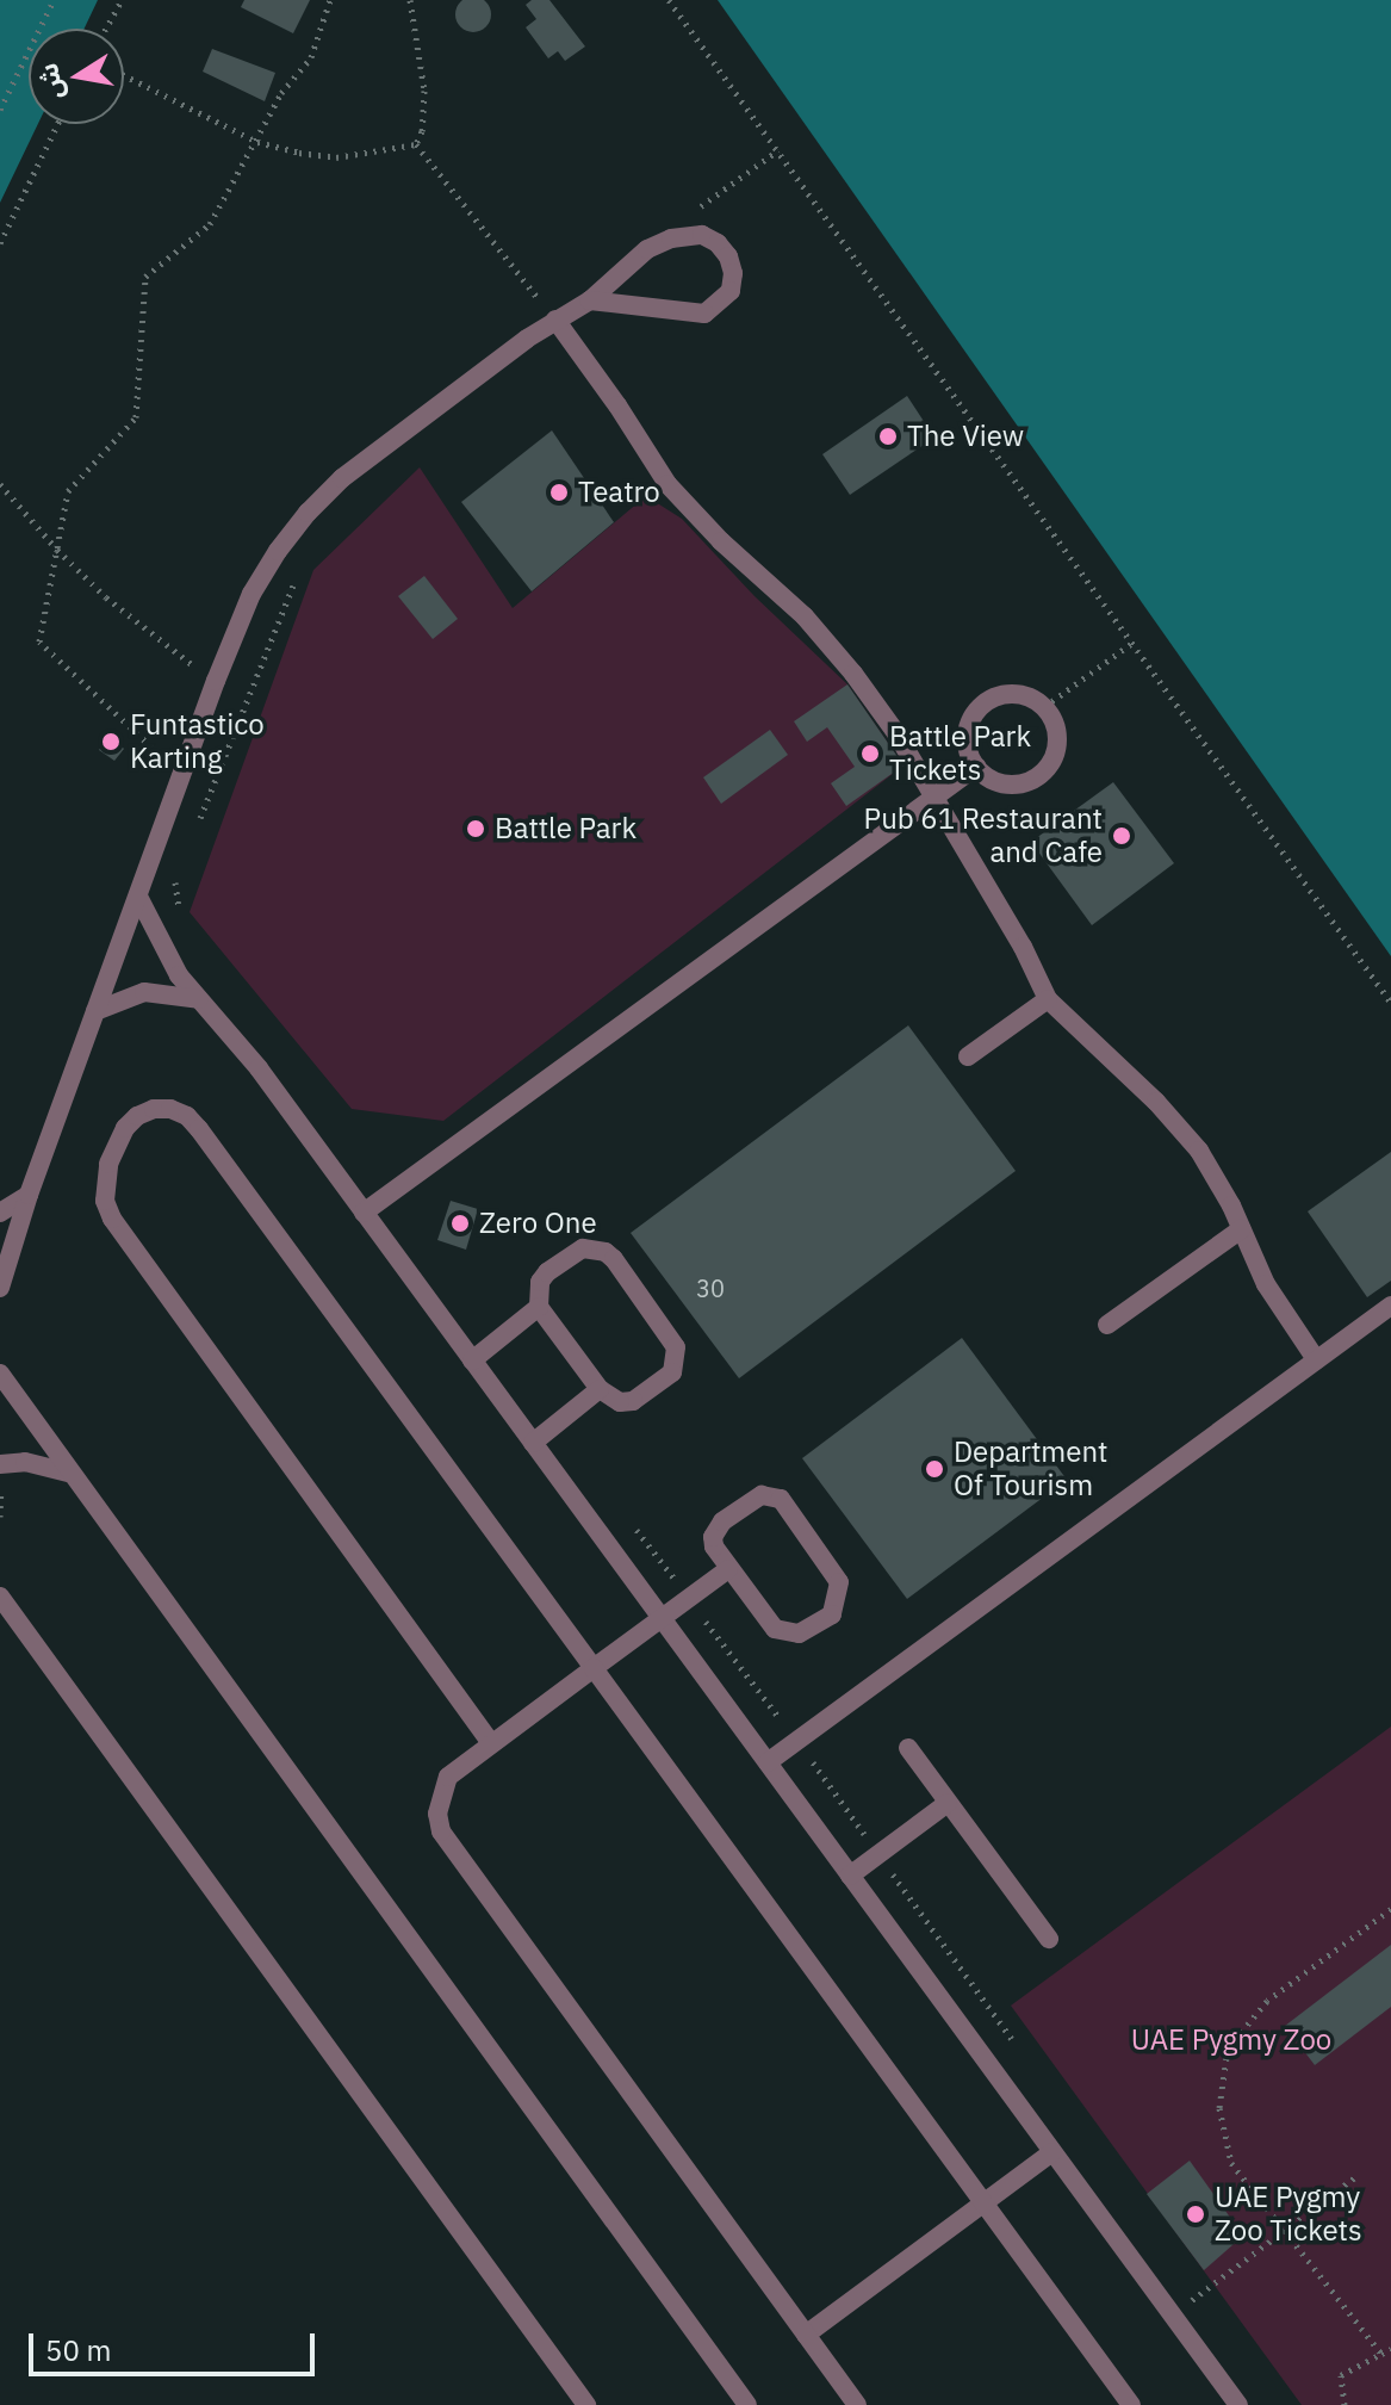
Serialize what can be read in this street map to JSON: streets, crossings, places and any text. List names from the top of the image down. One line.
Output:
{"parks":["UAE Pygmy Zoo"],"places":["The View","Teatro","Funtastico Karting","Battle Park Tickets","Battle Park","Pub 61 Restaurant and Cafe","Zero One","Department Of Tourism","UAE Pygmy Zoo Tickets"],"house_numbers":["30"],"scale_bar":"50 m","north":"left"}
